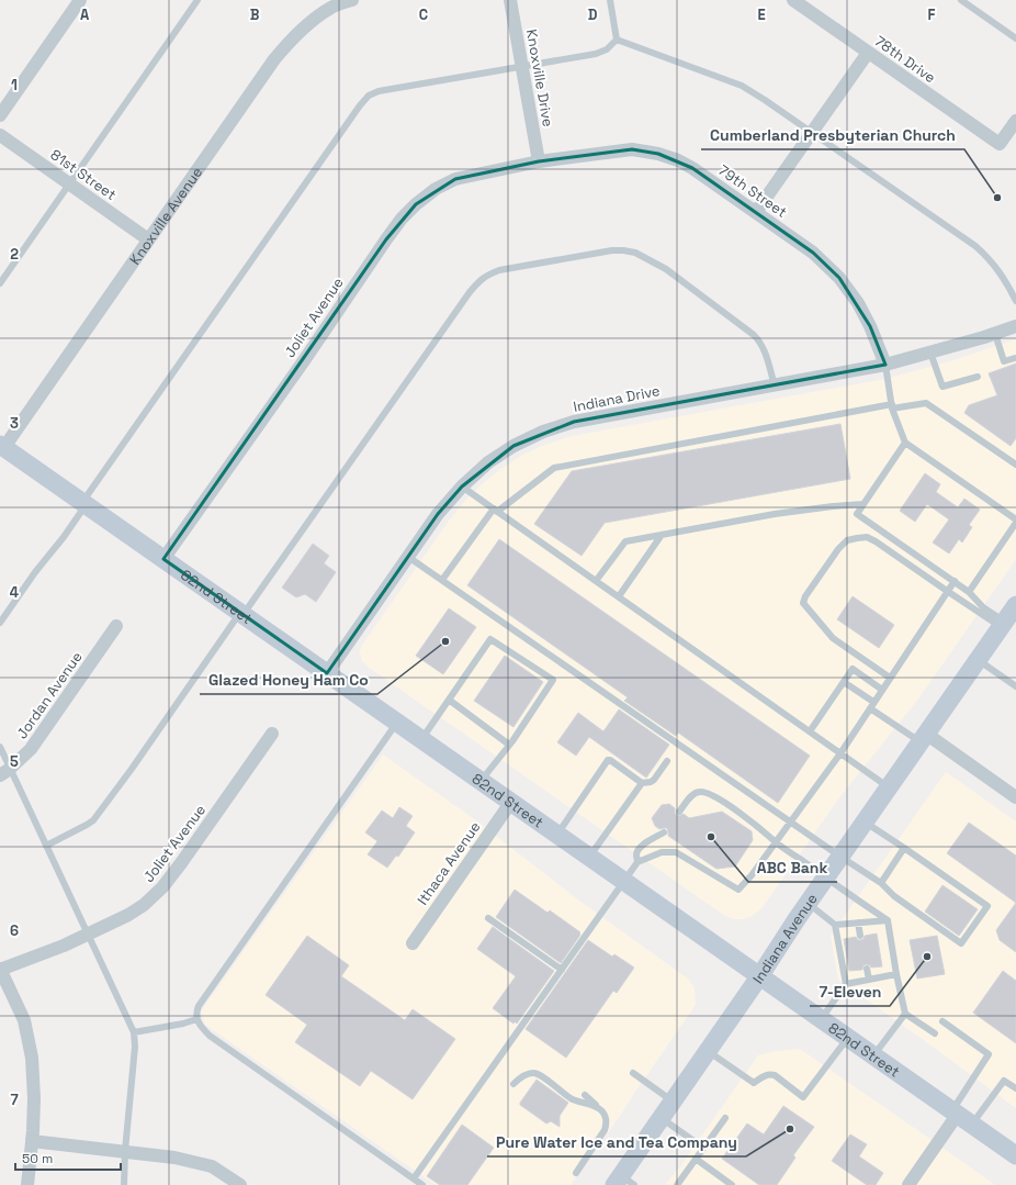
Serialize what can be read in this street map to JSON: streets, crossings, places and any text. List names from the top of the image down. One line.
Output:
{"streets":{"main road":["82nd Street","Indiana Avenue"],"street":["78th Drive","Knoxville Drive","81st Street","79th Street","Knoxville Avenue","Joliet Avenue","Indiana Drive","Jordan Avenue","Ithaca Avenue"]},"crossings":[["Knoxville Drive","79th Street"],["Knoxville Drive","Joliet Avenue"],["81st Street","Knoxville Avenue"],["79th Street","Joliet Avenue"],["79th Street","Indiana Drive"],["Knoxville Avenue","82nd Street"],["Joliet Avenue","82nd Street"],["Indiana Drive","82nd Street"],["82nd Street","Ithaca Avenue"],["82nd Street","Indiana Avenue"]],"places":["Cumberland Presbyterian Church","Glazed Honey Ham Co","ABC Bank","7-Eleven","Pure Water Ice and Tea Company"],"scale_bar":"50 m","grid":{"columns":["A","B","C","D","E","F"],"rows":["1","2","3","4","5","6","7"]}}
